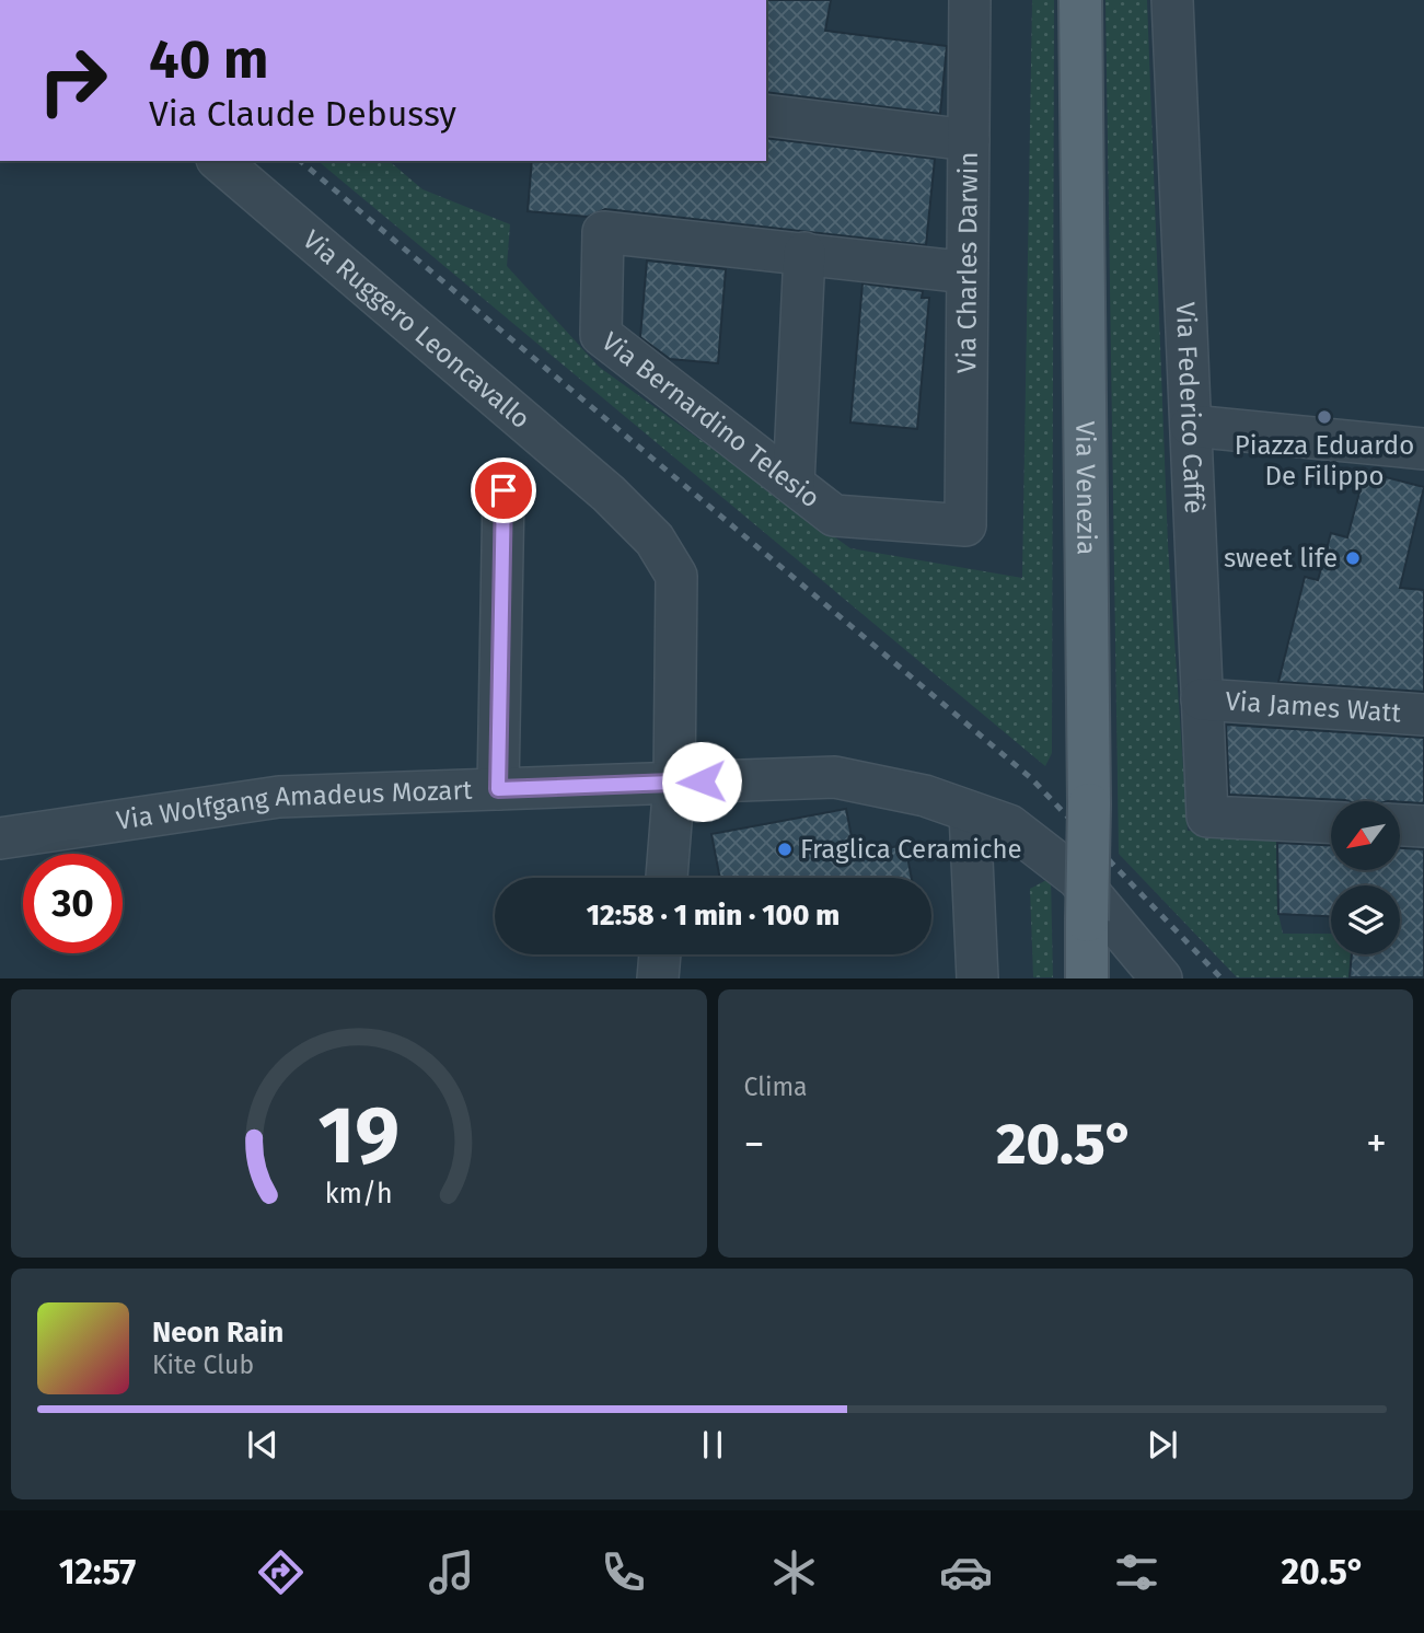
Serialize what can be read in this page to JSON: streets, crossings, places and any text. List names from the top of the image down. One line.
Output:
{"streets":{"main road":["Via Venezia"],"street":["Via Charles Darwin","Via Ruggero Leoncavallo","Via Federico Caffè","Via Bernardino Telesio","Via James Watt","Via Wolfgang Amadeus Mozart"]},"crossings":[["Via Charles Darwin","Via Bernardino Telesio"],["Via Ruggero Leoncavallo","Via Wolfgang Amadeus Mozart"],["Via Federico Caffè","Via James Watt"]],"places":["Piazza Eduardo De Filippo","sweet life","Fraglica Ceramiche"],"north":"bottom left","page":{"turn":["40 m","Via Claude Debussy"],"limit":"30","trip":"12:58 · 1 min · 100 m","tile":"Clima","heat":["−","20.5°","+"],"song":["Neon Rain","Kite Club"],"tabs":["12:57","20.5°"],"gauge":["19","km/h"]}}
